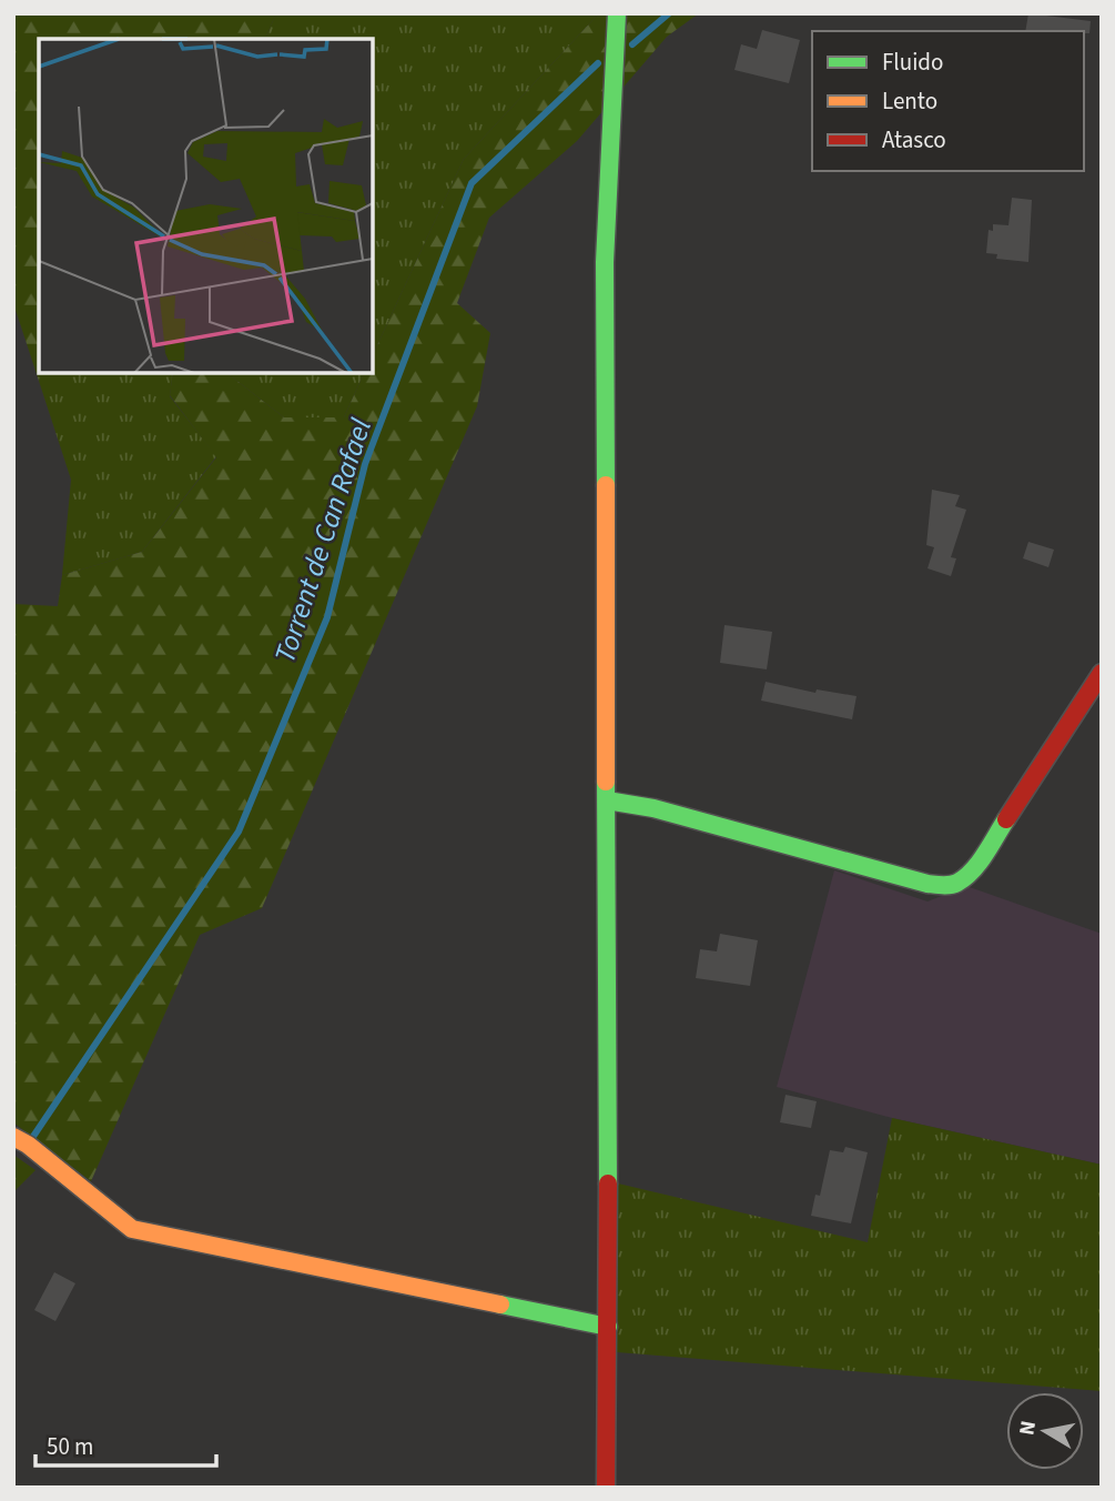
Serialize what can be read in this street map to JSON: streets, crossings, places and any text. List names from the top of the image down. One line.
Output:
{"water":["Torrent de Can Rafael"],"legend":["Fluido","Lento","Atasco"],"scale_bar":"50 m","north":"left"}
